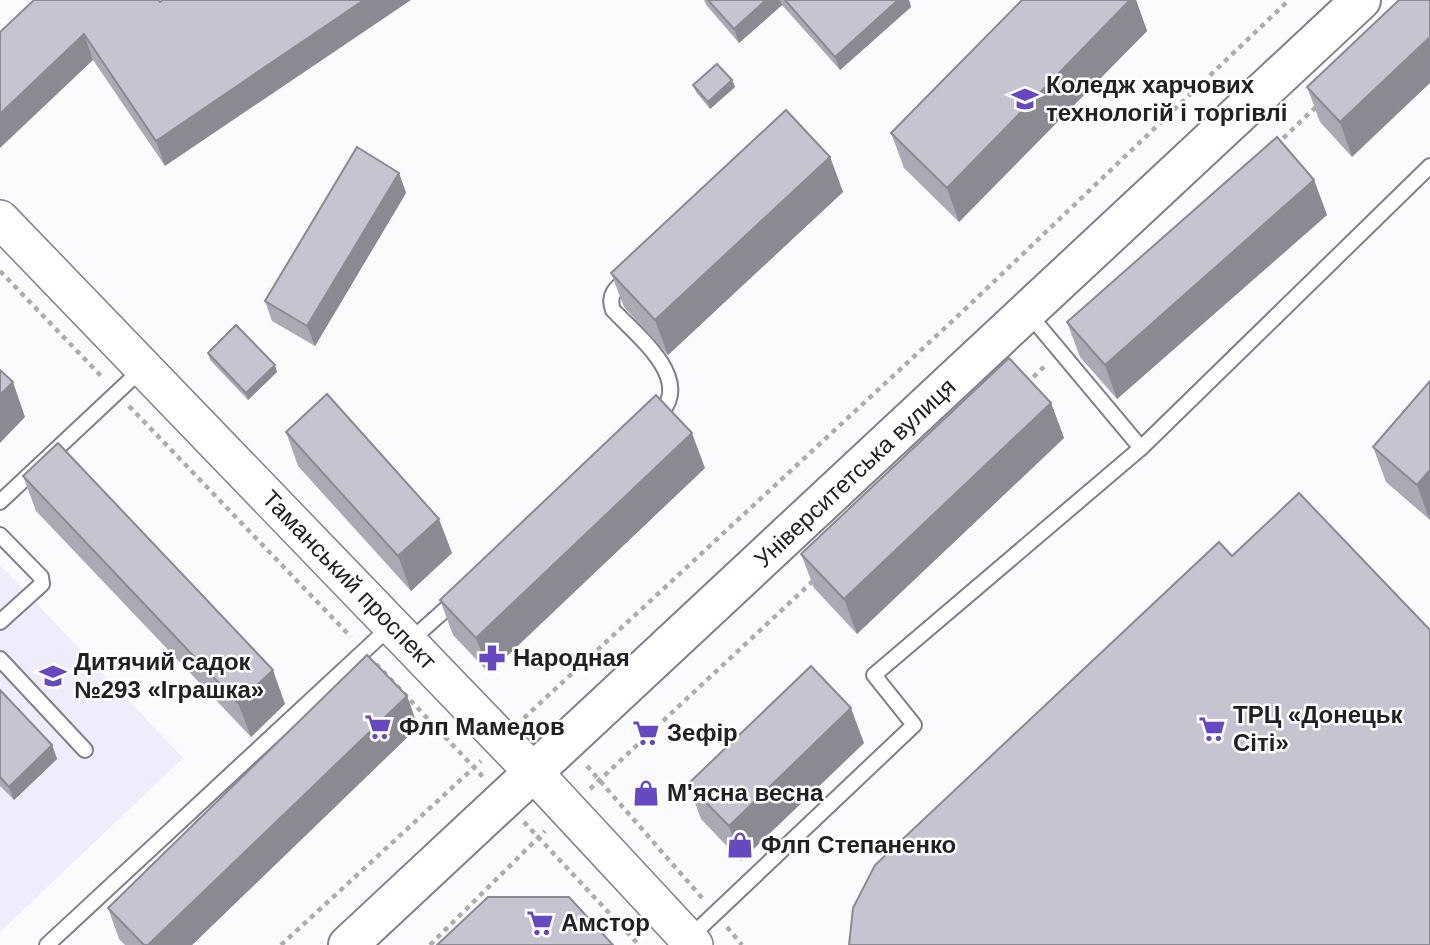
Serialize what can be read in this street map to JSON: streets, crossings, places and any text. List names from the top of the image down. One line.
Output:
{"streets":{"main road":["Університетська вулиця"],"street":["Таманський проспект"]},"crossings":[["Університетська вулиця","Таманський проспект"]],"places":{"school or university":["Коледж харчових технологій і торгівлі","Дитячий садок №293 «Іграшка»"],"pharmacy":["Народная"],"supermarket":["Флп Мамедов","ТРЦ «Донецьк Сіті»","Зефір","Амстор"],"shop":["М'ясна весна","Флп Степаненко"]}}
